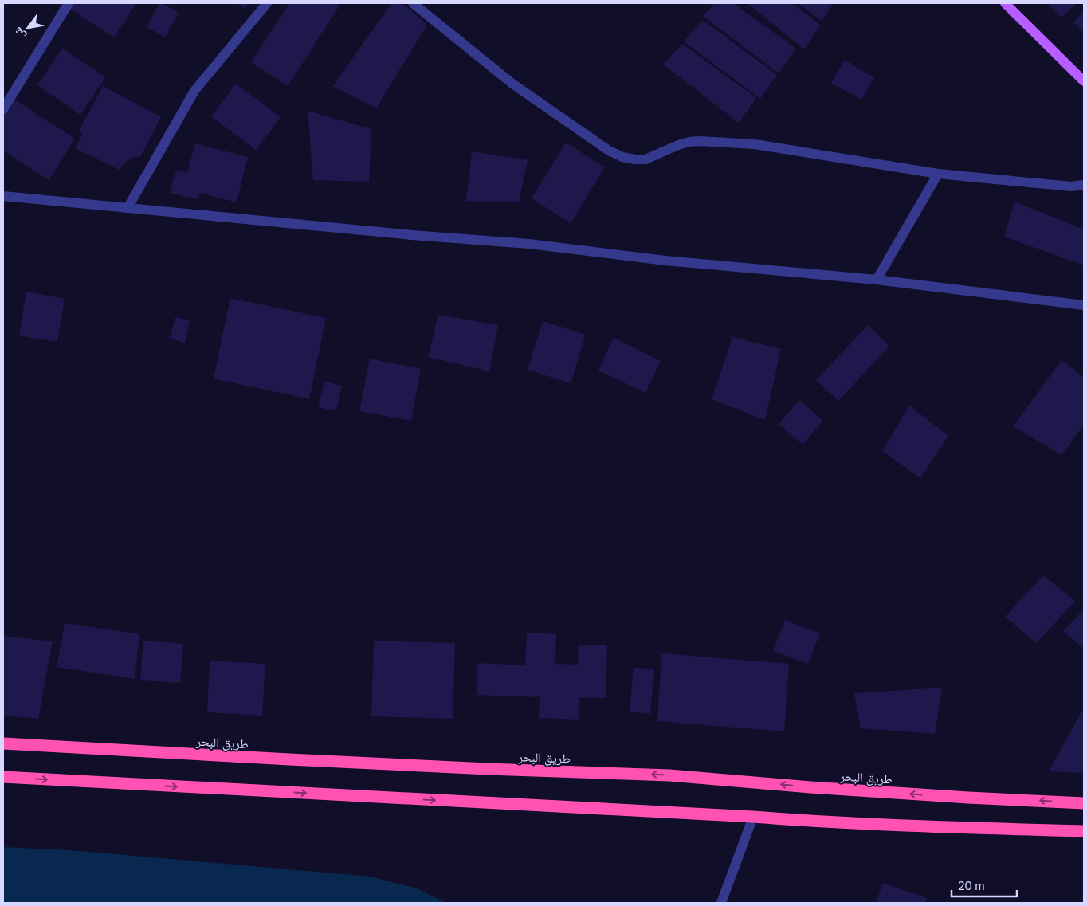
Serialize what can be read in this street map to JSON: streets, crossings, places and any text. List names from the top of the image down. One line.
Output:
{"streets":{"highway":["طريق البحر"]},"scale_bar":"20 m","north":"bottom left"}
